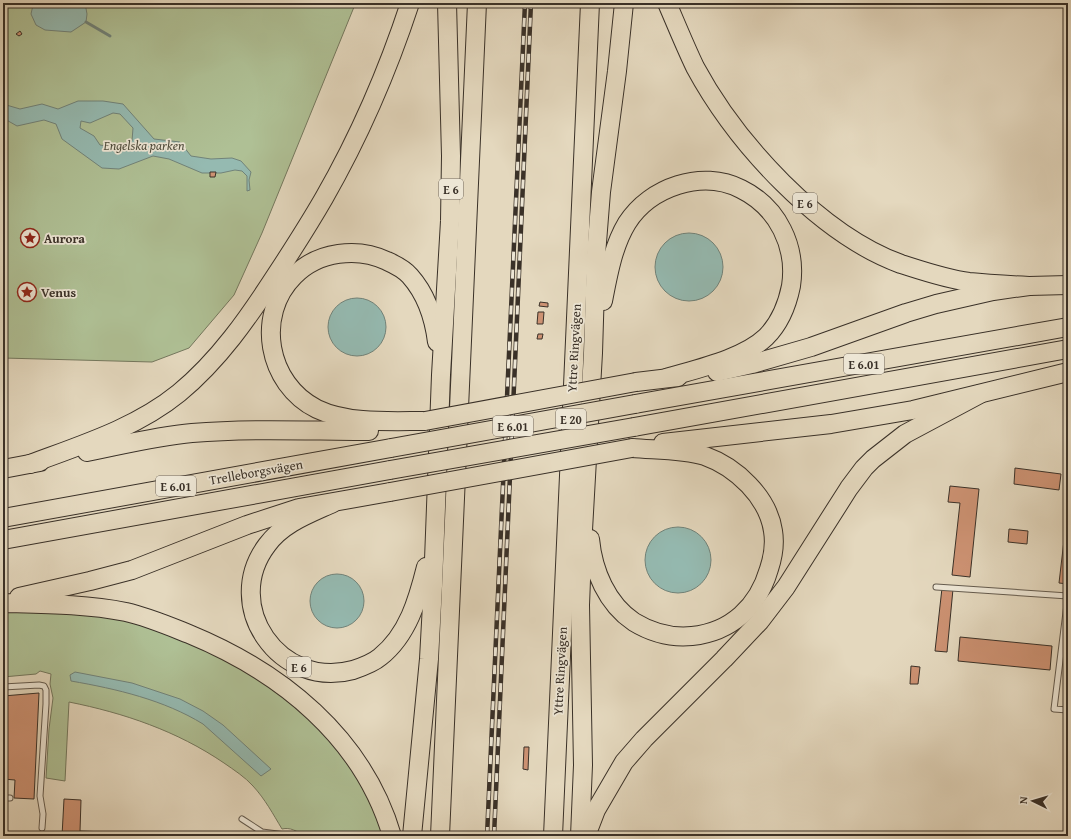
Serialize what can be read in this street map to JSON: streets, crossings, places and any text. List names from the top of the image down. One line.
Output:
{"streets":{"highway":["E 6","Yttre Ringvägen","E 6.01","E 20","Trelleborgsvägen"]},"parks":["Engelska parken"],"places":{"place":["Aurora","Venus"]},"north":"left"}
